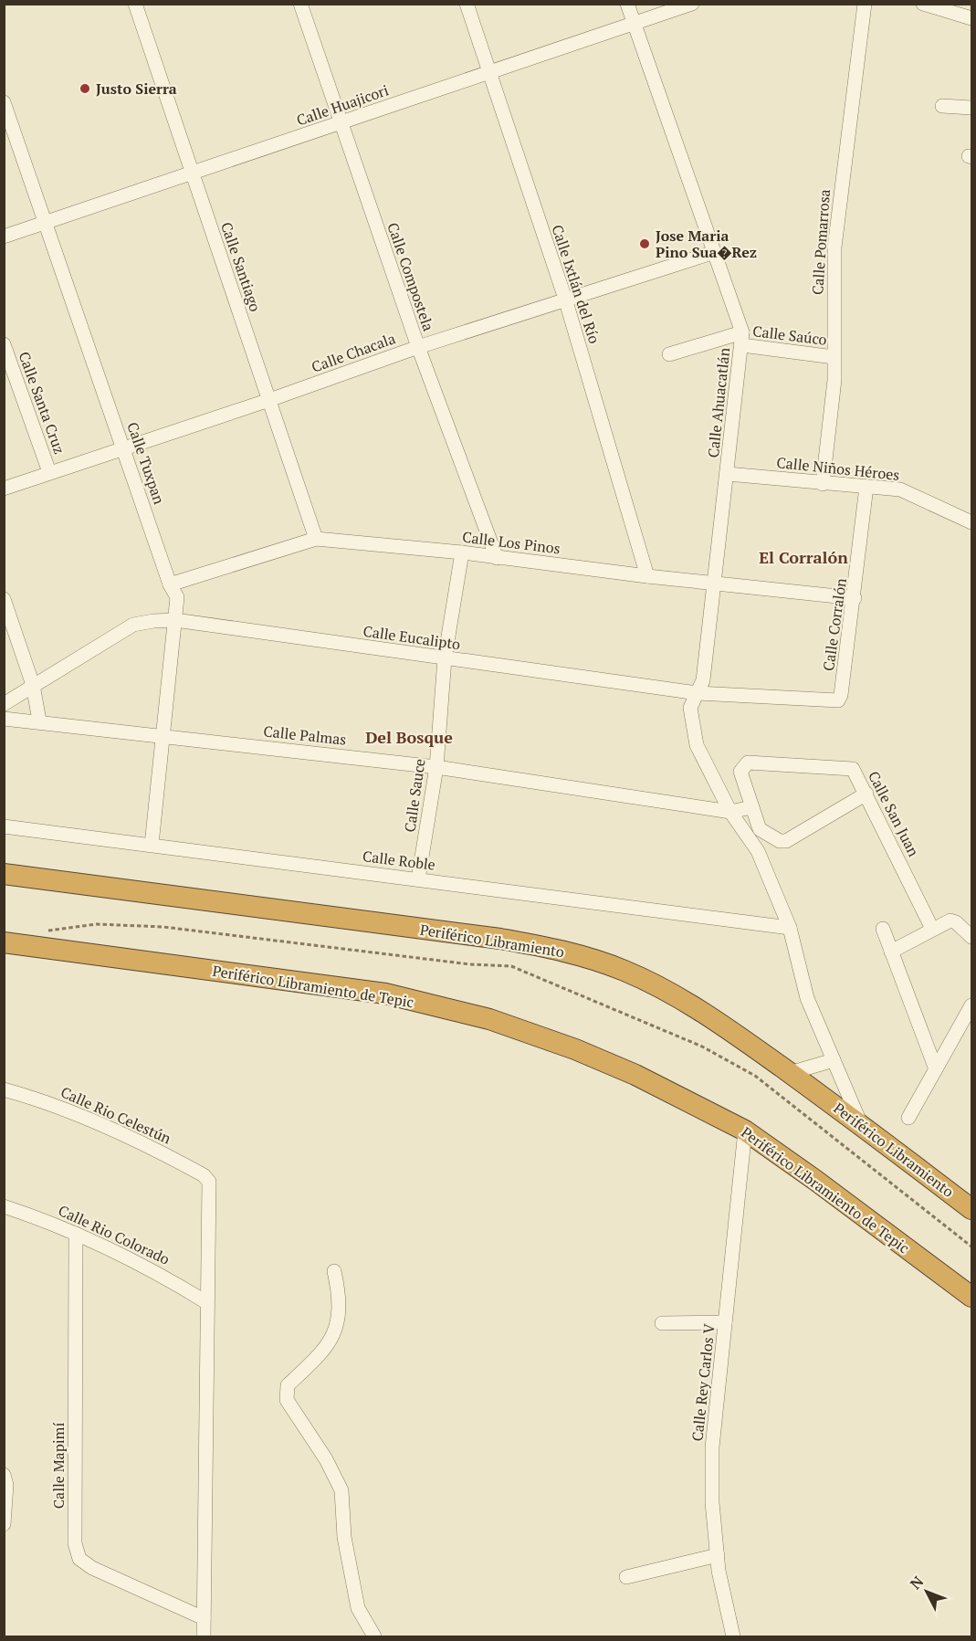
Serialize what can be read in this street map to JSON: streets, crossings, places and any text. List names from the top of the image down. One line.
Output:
{"streets":{"highway":["Periférico Libramiento","Periférico Libramiento de Tepic"],"street":["Calle Huajicori","Calle Pomarrosa","Calle Santiago","Calle Compostela","Calle Ixtlán del Río","Calle Saúco","Calle Chacala","Calle Santa Cruz","Calle Ahuacatlán","Calle Tuxpan","Calle Niños Héroes","Calle Los Pinos","Calle Corralón","Calle Eucalipto","Calle Palmas","Calle Sauce","Calle San Juan","Calle Roble","Calle Rio Celestún","Calle Rio Colorado","Calle Rey Carlos V","Calle Mapimí"]},"crossings":[["Calle Huajicori","Calle Santiago"],["Calle Huajicori","Calle Compostela"],["Calle Huajicori","Calle Ixtlán del Río"],["Calle Huajicori","Calle Ahuacatlán"],["Calle Huajicori","Calle Tuxpan"],["Calle Pomarrosa","Calle Saúco"],["Calle Pomarrosa","Calle Niños Héroes"],["Calle Santiago","Calle Chacala"],["Calle Santiago","Calle Los Pinos"],["Calle Compostela","Calle Chacala"],["Calle Compostela","Calle Los Pinos"],["Calle Ixtlán del Río","Calle Chacala"],["Calle Ixtlán del Río","Calle Los Pinos"],["Calle Saúco","Calle Ahuacatlán"],["Calle Chacala","Calle Santa Cruz"],["Calle Chacala","Calle Ahuacatlán"],["Calle Chacala","Calle Tuxpan"],["Calle Ahuacatlán","Calle Niños Héroes"],["Calle Ahuacatlán","Calle Los Pinos"],["Calle Ahuacatlán","Calle Eucalipto"],["Calle Ahuacatlán","Calle Palmas"],["Calle Ahuacatlán","Calle Roble"],["Calle Ahuacatlán","Periférico Libramiento"],["Calle Tuxpan","Calle Los Pinos"],["Calle Tuxpan","Calle Eucalipto"],["Calle Tuxpan","Calle Palmas"],["Calle Tuxpan","Calle Roble"],["Calle Niños Héroes","Calle Corralón"],["Calle Los Pinos","Calle Corralón"],["Calle Los Pinos","Calle Sauce"],["Calle Corralón","Calle Eucalipto"],["Calle Eucalipto","Calle Sauce"],["Calle Palmas","Calle Sauce"],["Calle Sauce","Calle Roble"],["Periférico Libramiento de Tepic","Calle Rey Carlos V"],["Calle Rio Celestún","Calle Rio Colorado"],["Calle Rio Colorado","Calle Mapimí"]],"districts":["El Corralón","Del Bosque"],"places":["Justo Sierra","Jose Maria Pino Sua�Rez"],"north":"top left"}
